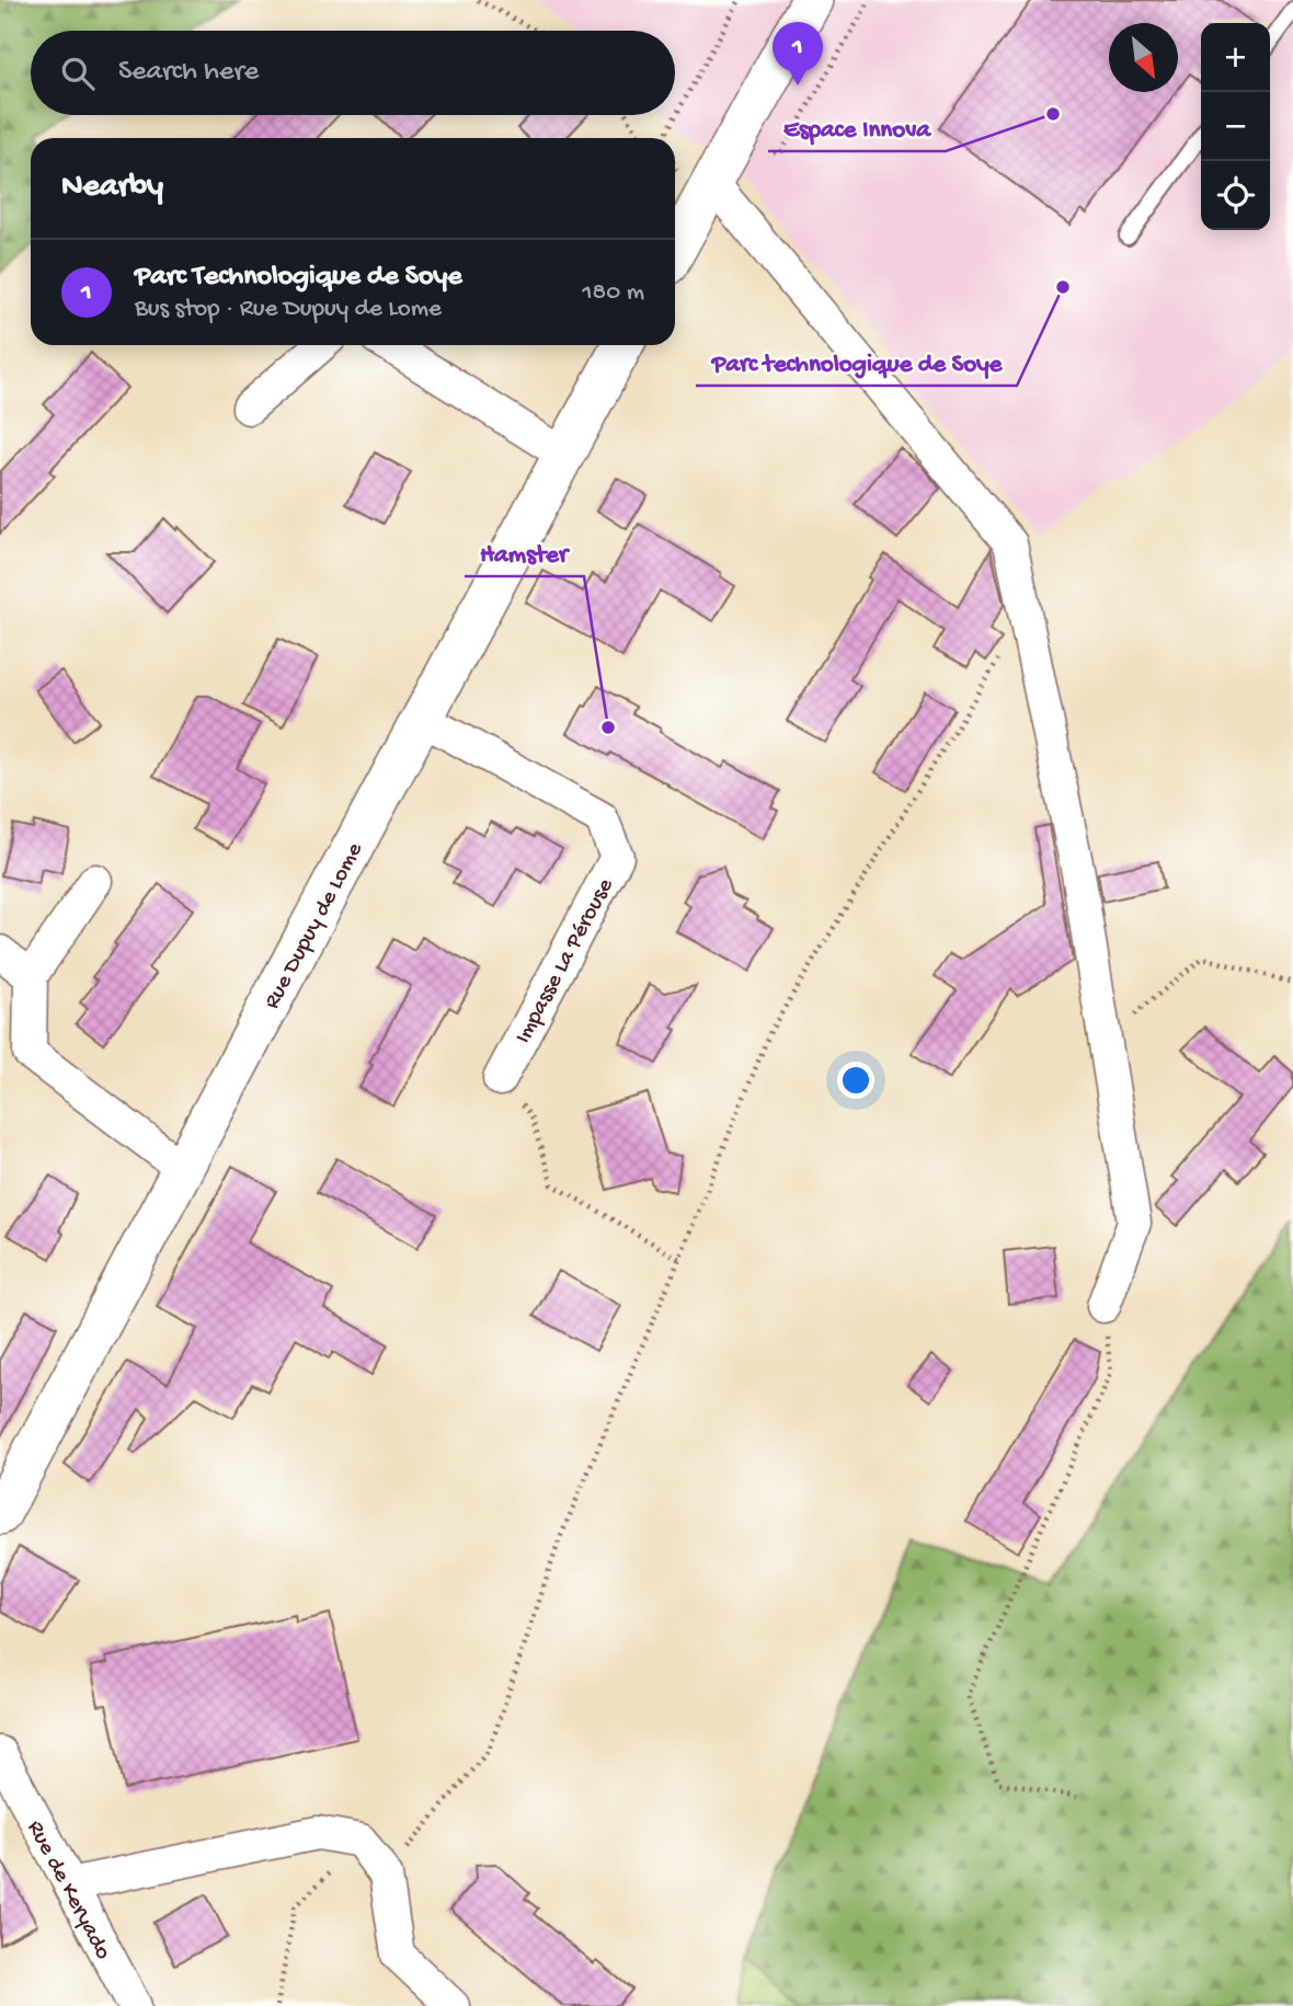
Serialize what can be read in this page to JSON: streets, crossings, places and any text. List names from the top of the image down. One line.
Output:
{"streets":{"street":["Rue Dupuy de Lome","Impasse La Pérouse","Rue de Keryado"]},"crossings":[["Rue Dupuy de Lome","Impasse La Pérouse"]],"places":["Espace Innova","Parc technologique de Soye","Hamster"],"north":"bottom right","page":{"pins":"1","map_buttons":["+","−"],"search":"Search here","heading":"Nearby","list":[{"mark":"1","name":"Parc Technologique de Soye","note":"Bus stop · Rue Dupuy de Lome","value":"180 m"}]}}
